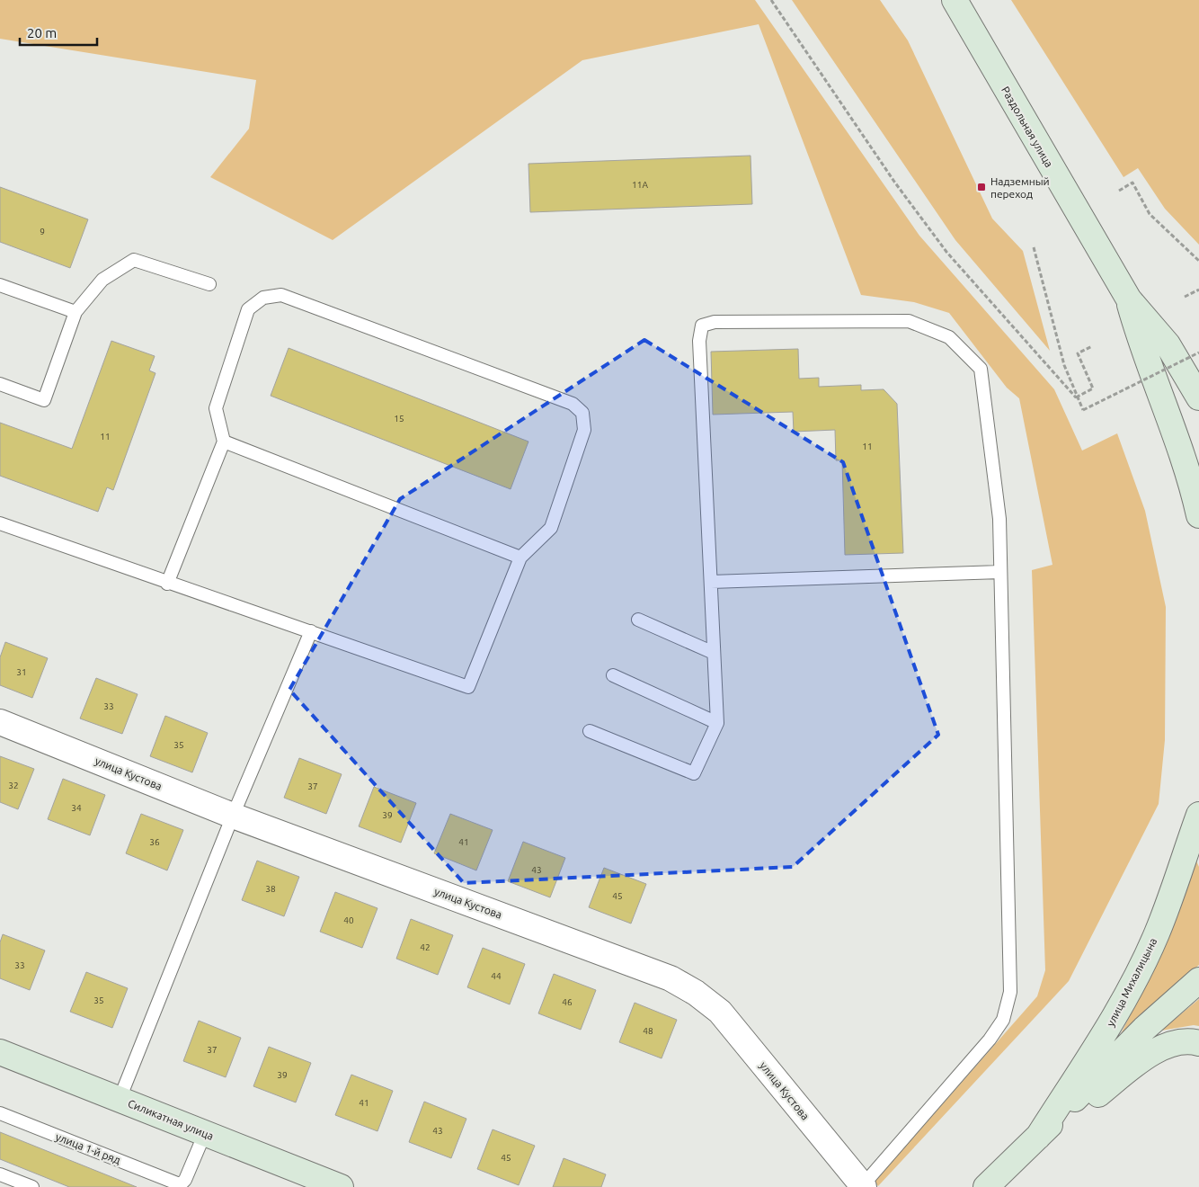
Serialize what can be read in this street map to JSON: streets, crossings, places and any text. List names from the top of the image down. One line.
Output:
{"streets":{"street":["Раздольная улица","улица Кустова","улица Михалицына","Силикатная улица"],"lane":["улица 1-й ряд"]},"crossings":[["Силикатная улица","улица 1-й ряд"]],"places":{"transit":["Надземный переход"]},"house_numbers":["11А","9","15","11","11","31","33","35","32","37","34","39","36","41","43","38","45","40","42","33","44","35","46","48","37","39","41","43","45"],"scale_bar":"20 m"}
